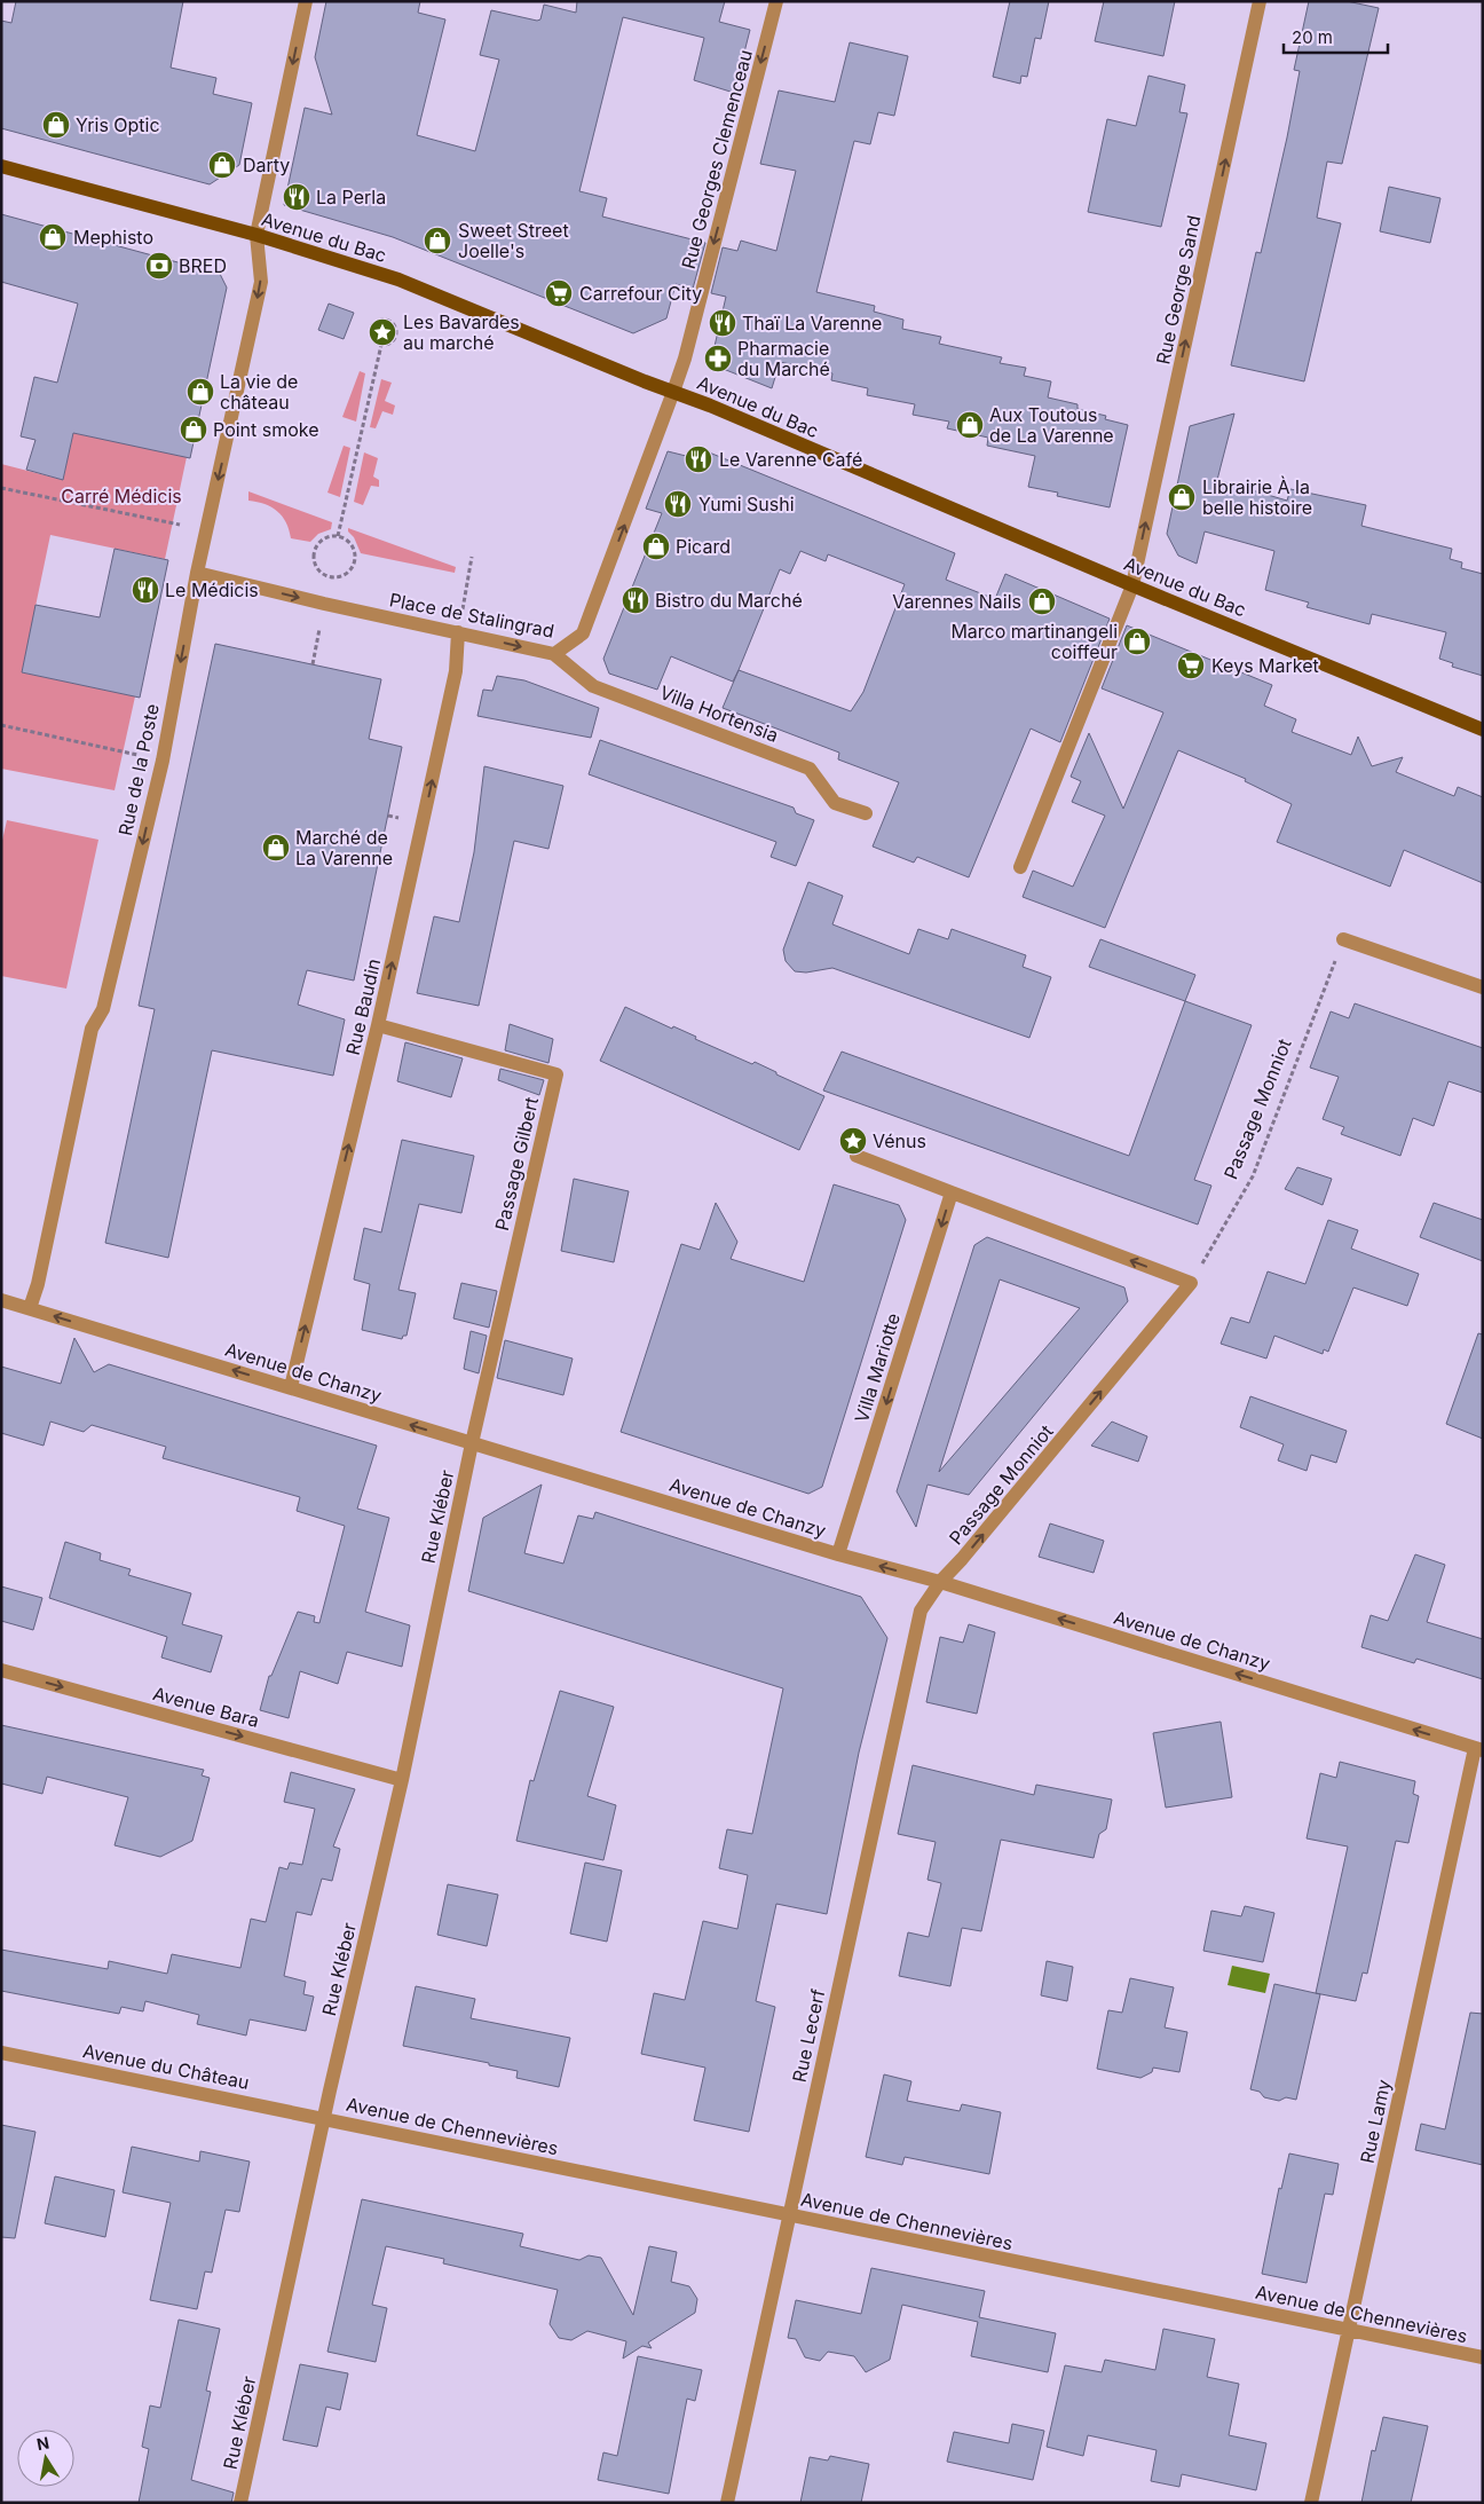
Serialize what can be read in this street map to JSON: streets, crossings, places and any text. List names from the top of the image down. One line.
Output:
{"streets":{"main road":["Avenue du Bac"],"street":["Rue Georges Clemenceau","Rue George Sand","Place de Stalingrad","Villa Hortensia","Rue de la Poste","Rue Baudin","Passage Monniot","Passage Gilbert","Villa Mariotte","Avenue de Chanzy","Rue Kléber","Avenue Bara","Rue Lecerf","Avenue du Château","Rue Lamy","Avenue de Chennevières"]},"crossings":[["Rue Georges Clemenceau","Avenue du Bac"],["Rue Georges Clemenceau","Place de Stalingrad"],["Avenue du Bac","Rue George Sand"],["Avenue du Bac","Place de Stalingrad"],["Avenue du Bac","Rue de la Poste"],["Place de Stalingrad","Villa Hortensia"],["Place de Stalingrad","Rue de la Poste"],["Place de Stalingrad","Rue Baudin"],["Rue de la Poste","Avenue de Chanzy"],["Rue Baudin","Passage Gilbert"],["Rue Baudin","Avenue de Chanzy"],["Passage Monniot","Avenue de Chanzy"],["Passage Monniot","Rue Lecerf"],["Passage Gilbert","Avenue de Chanzy"],["Passage Gilbert","Rue Kléber"],["Villa Mariotte","Avenue de Chanzy"],["Avenue de Chanzy","Rue Kléber"],["Avenue de Chanzy","Rue Lecerf"],["Avenue de Chanzy","Rue Lamy"],["Rue Kléber","Avenue Bara"],["Rue Kléber","Avenue du Château"],["Rue Kléber","Avenue de Chennevières"],["Rue Lecerf","Avenue de Chennevières"],["Avenue du Château","Avenue de Chennevières"],["Rue Lamy","Avenue de Chennevières"]],"one_way":["Rue Georges Clemenceau","Rue George Sand","Rue de la Poste","Rue Baudin","Passage Monniot","Villa Mariotte","Avenue de Chanzy","Avenue Bara"],"parks":["Carré Médicis"],"places":{"shop":["Yris Optic","Darty","Mephisto","Sweet Street Joelle's","La vie de château","Aux Toutous de La Varenne","Point smoke","Librairie À la belle histoire","Picard","Varennes Nails","Marco martinangeli coiffeur","Marché de La Varenne"],"restaurant":["La Perla","Thaï La Varenne","Le Varenne Café","Yumi Sushi","Le Médicis","Bistro du Marché"],"bank":["BRED"],"supermarket":["Carrefour City","Keys Market"],"place":["Les Bavardes au marché","Vénus"],"pharmacy":["Pharmacie du Marché"]},"scale_bar":"20 m","north":"top"}
